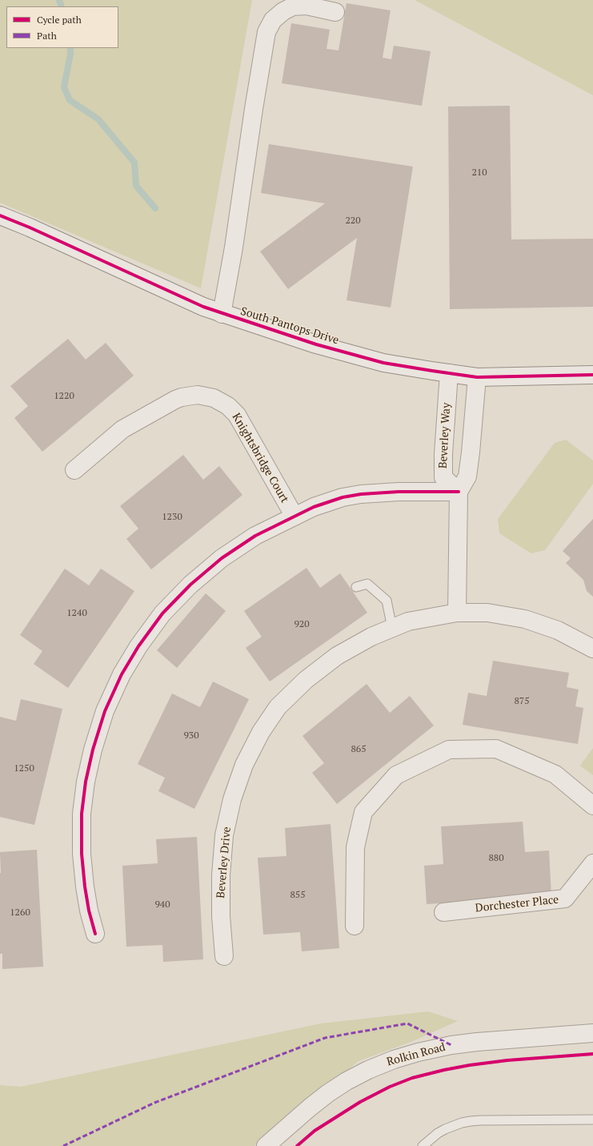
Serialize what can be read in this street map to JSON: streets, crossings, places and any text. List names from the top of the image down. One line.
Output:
{"streets":{"street":["South Pantops Drive","Beverley Way","Knightsbridge Court","Beverley Drive","Dorchester Place","Rolkin Road"]},"crossings":[["South Pantops Drive","Beverley Way"],["Beverley Way","Knightsbridge Court"]],"house_numbers":["210","220","1220","1230","1240","920","875","930","865","1250","880","855","940","1260"],"legend":["Cycle path","Path"]}
